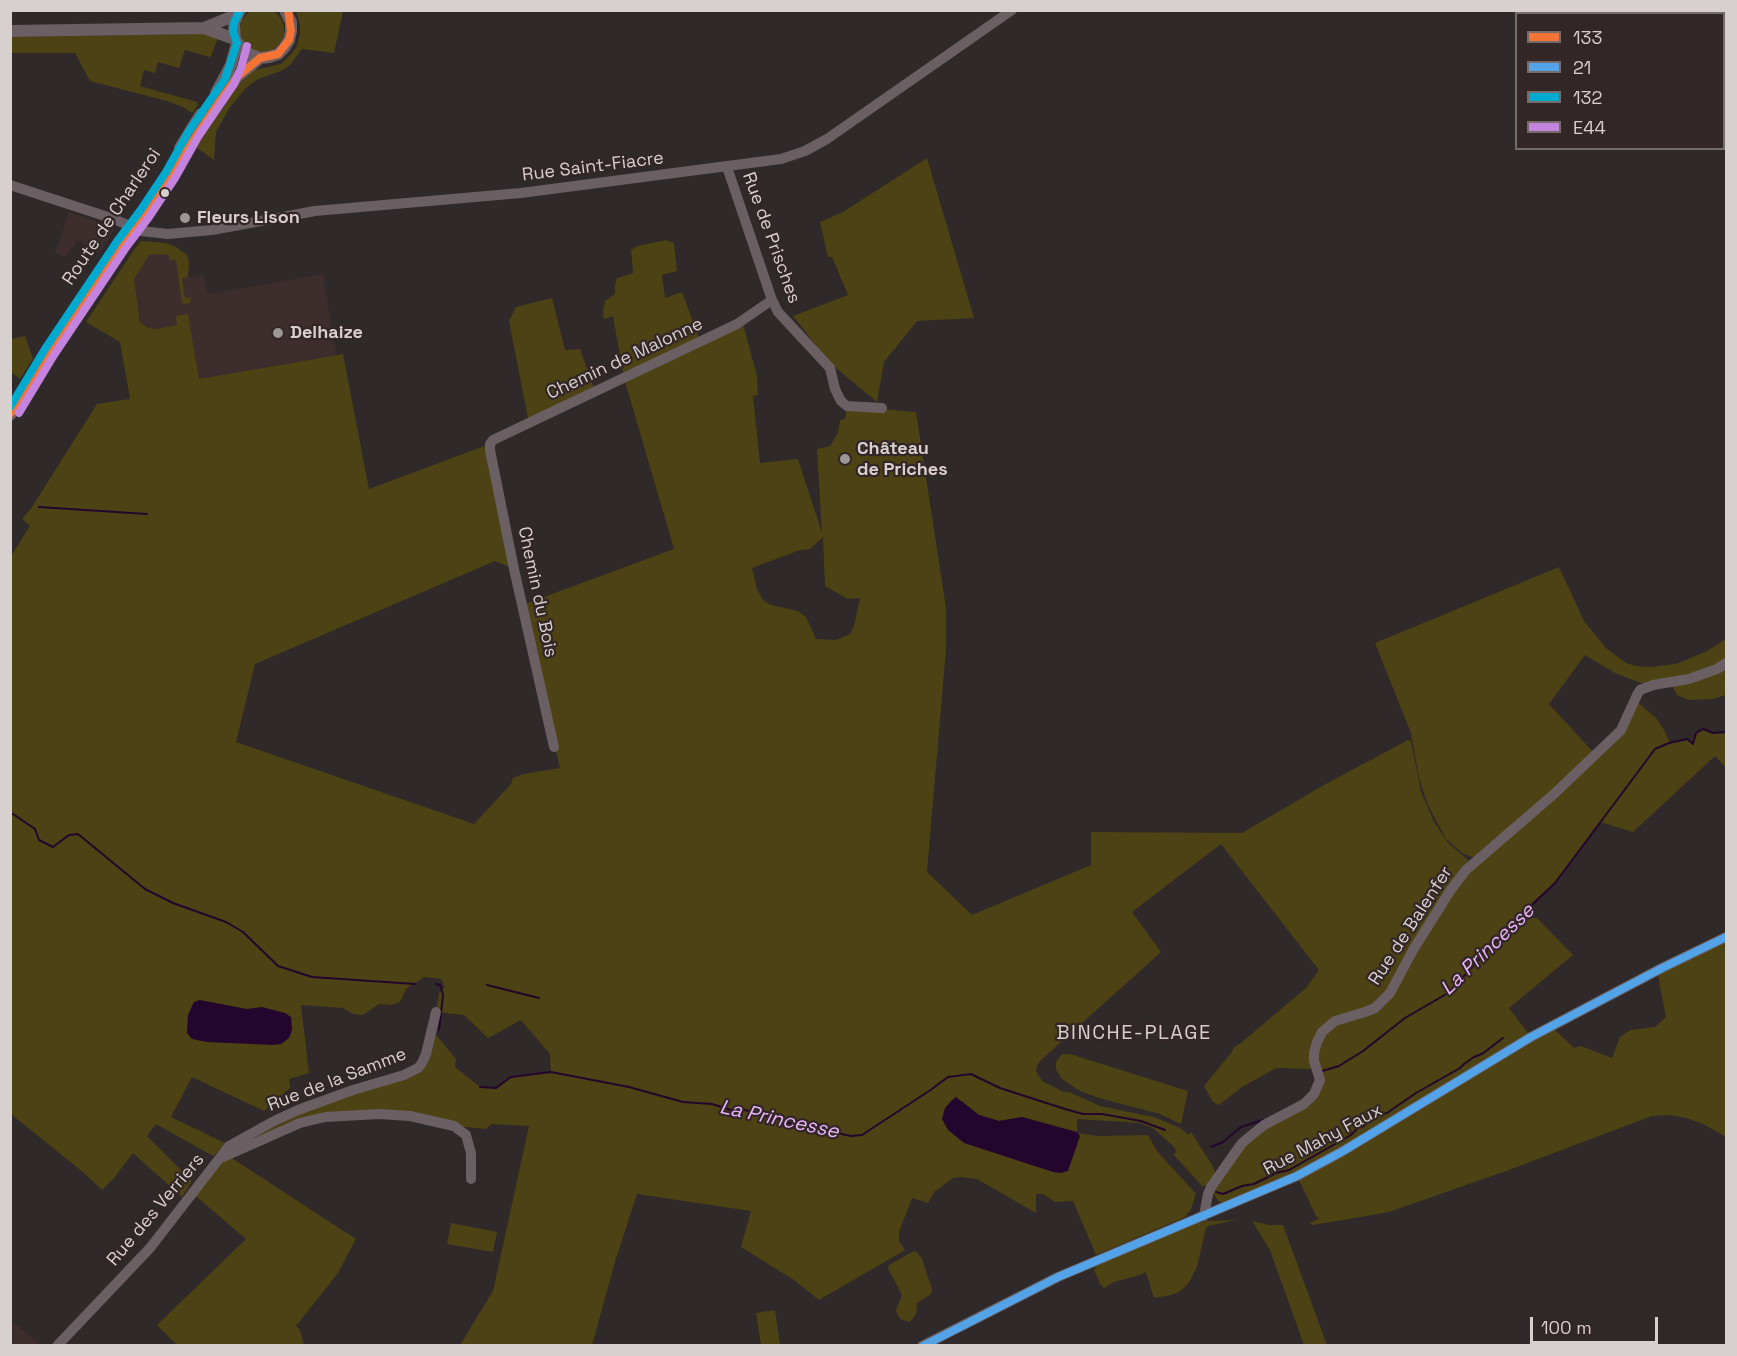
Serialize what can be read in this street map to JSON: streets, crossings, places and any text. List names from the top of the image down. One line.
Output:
{"streets":{"main road":["Route de Charleroi"],"street":["Rue Saint-Fiacre","Rue de Prisches","Chemin de Malonne","Chemin du Bois","Rue de Balenfer","Rue de la Samme","Rue Mahy Faux","Rue des Verriers"]},"crossings":[["Rue Saint-Fiacre","Route de Charleroi"],["Rue Saint-Fiacre","Rue de Prisches"],["Rue de Prisches","Chemin de Malonne"],["Chemin de Malonne","Chemin du Bois"],["Rue de Balenfer","Rue Mahy Faux"],["Rue de la Samme","Rue des Verriers"]],"districts":["BINCHE-PLAGE"],"water":["La Princesse"],"places":["Fleurs Lison","Delhaize","Château de Priches"],"lines":["transit line 133","transit line 132","transit line E44","transit line 21"],"legend":["133","21","132","E44"],"scale_bar":"100 m"}
